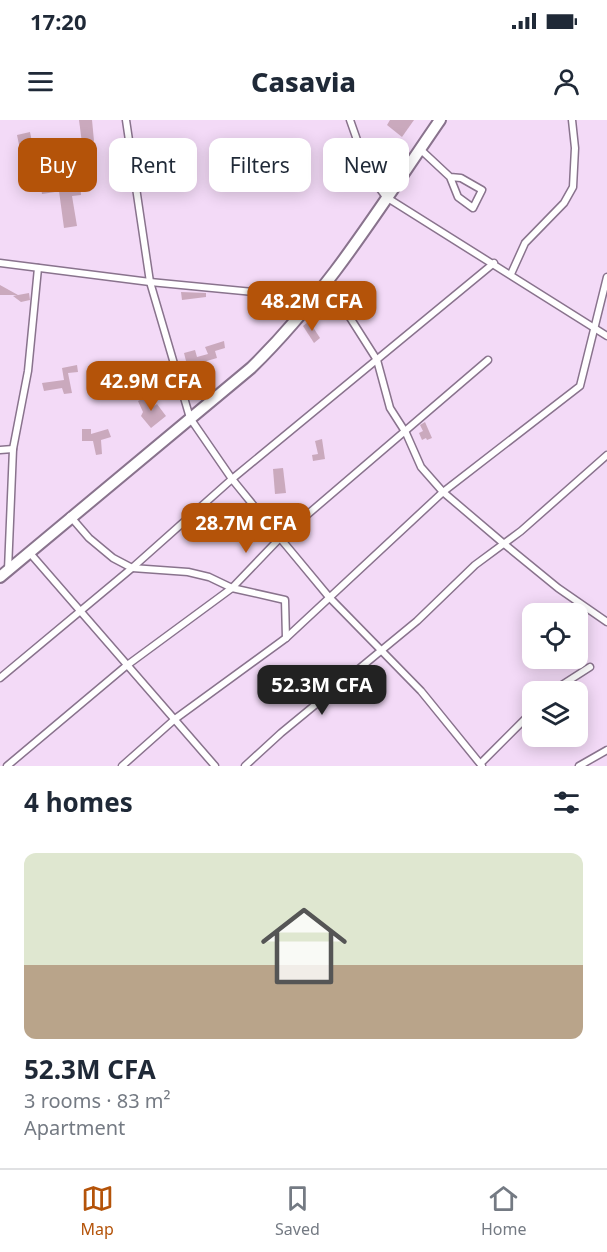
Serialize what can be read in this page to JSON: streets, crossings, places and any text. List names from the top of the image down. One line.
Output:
{"page":{"status":"17:20","header":"Casavia","chip":["Buy","Rent","Filters","New"],"price":["48.2M CFA","42.9M CFA","28.7M CFA","52.3M CFA"],"heading":"4 homes","list":[{"name":"52.3M CFA","note":"3 rooms · 83 m² · Apartment"}],"tabs":["Map","Saved","Home"]}}
